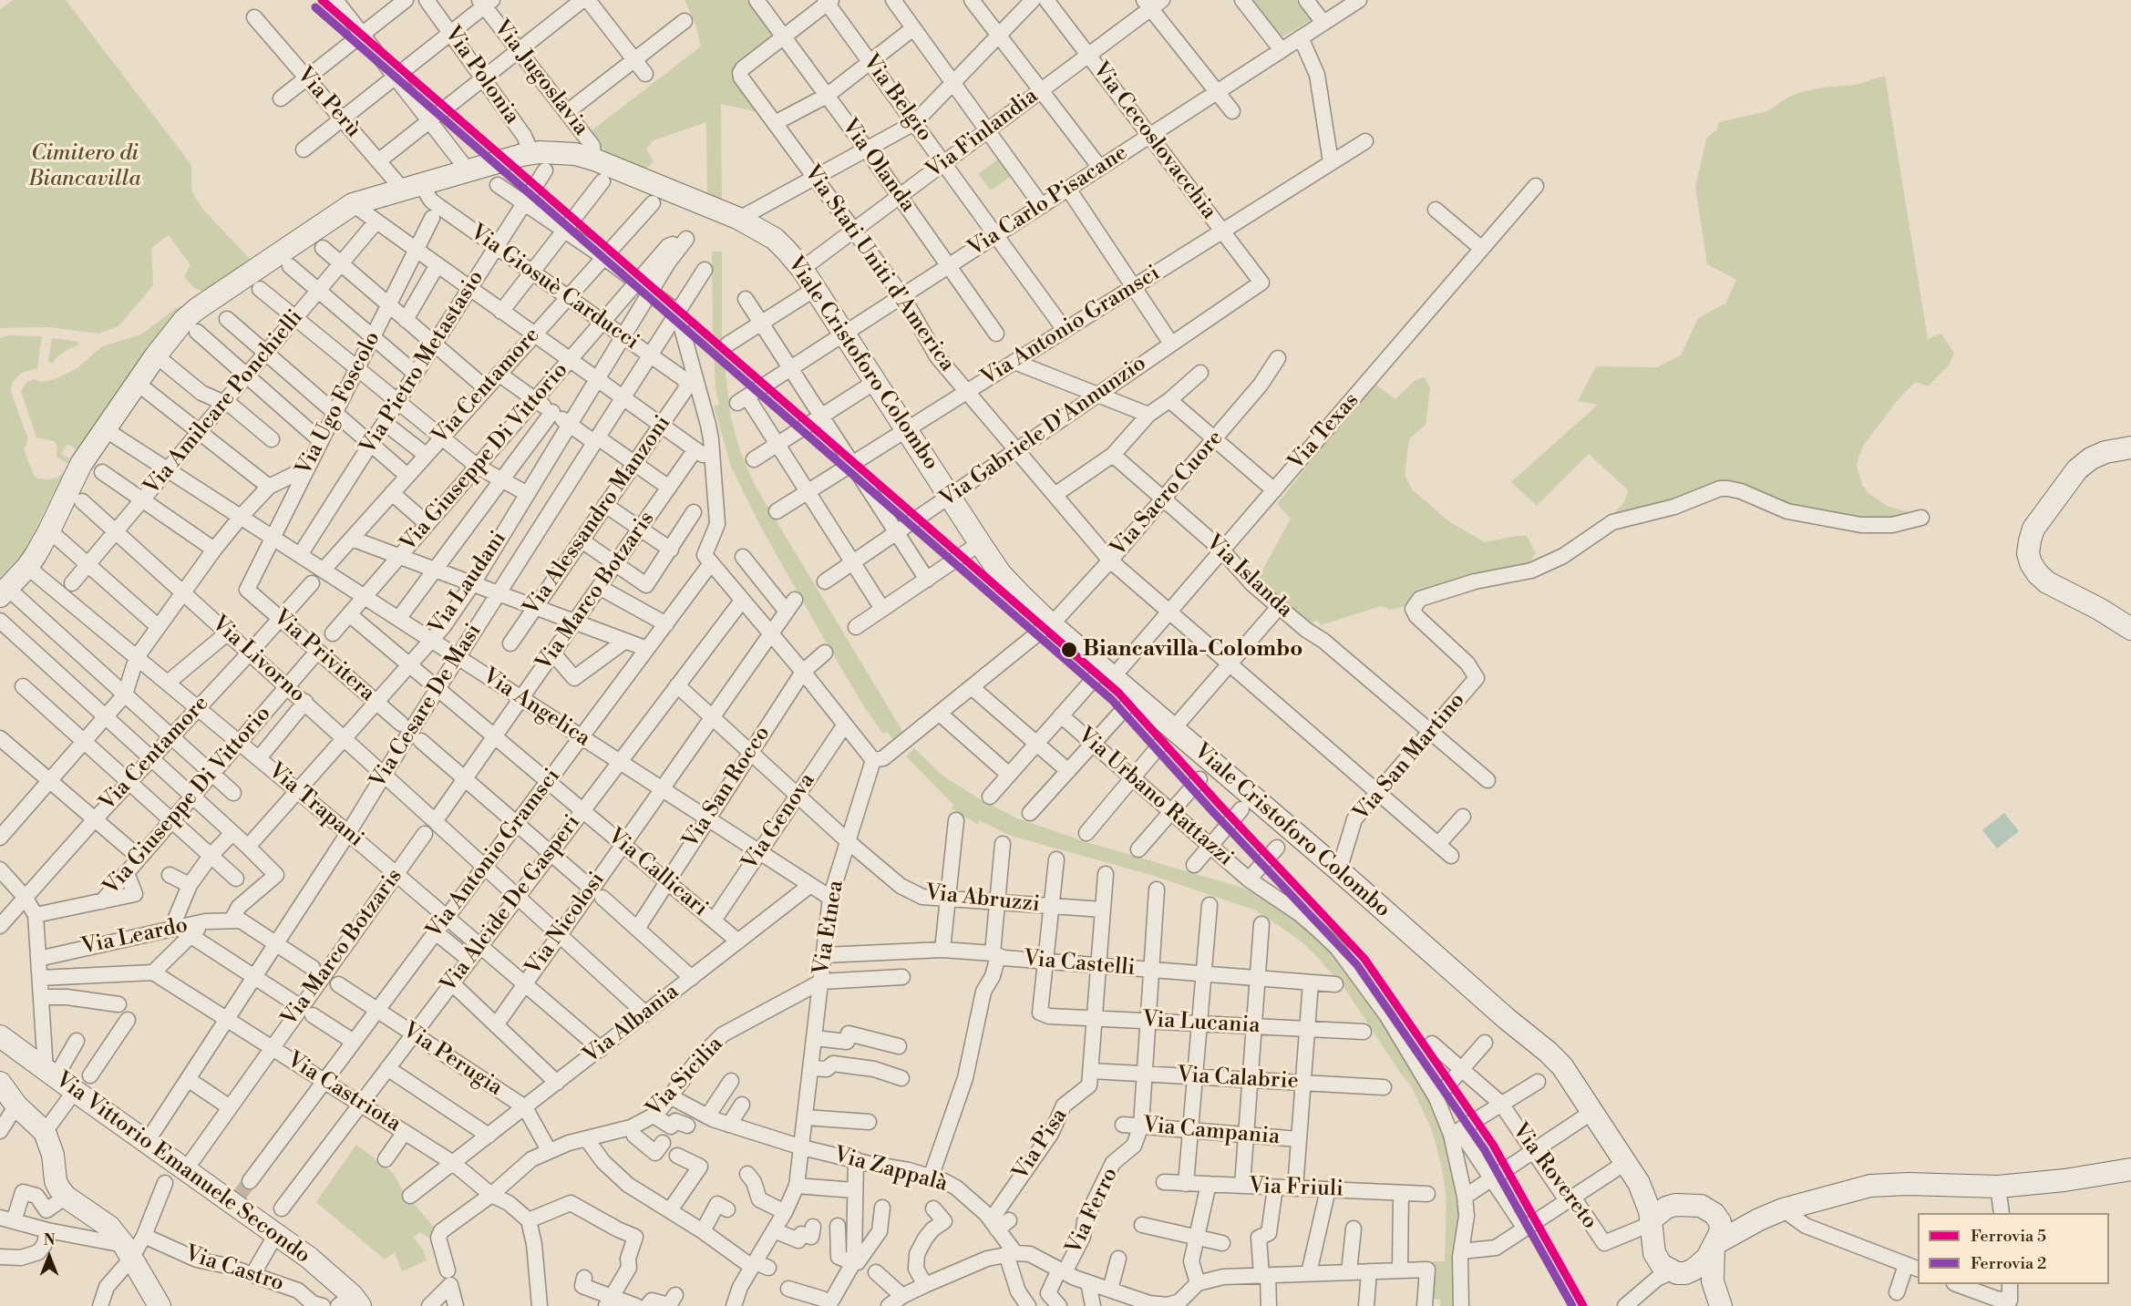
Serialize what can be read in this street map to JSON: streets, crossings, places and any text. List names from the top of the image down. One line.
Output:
{"streets":{"street":["Via Polonia","Via Jugoslavia","Via Belgio","Via Perù","Via Finlandia","Via Cecoslovacchia","Via Olanda","Via Carlo Pisacane","Via Stati Uniti d'America","Via Giosuè Carducci","Via Antonio Gramsci","Via Pietro Metastasio","Viale Cristoforo Colombo","Via Centamore","Via Amilcare Ponchielli","Via Ugo Foscolo","Via Gabriele D'Annunzio","Via Texas","Via Giuseppe Di Vittorio","Via Sacro Cuore","Via Alessandro Manzoni","Via Islanda","Via Laudani","Via Marco Botzaris","Via Privitera","Via Livorno","Via Cesare De Masi","Via Angelica","Via San Martino","Via San Rocco","Via Urbano Rattazzi","Via Trapani","Via Genova","Via Callicari","Via Abruzzi","Via Alcide De Gasperi","Via Nicolosi","Via Etnea","Via Leardo","Via Castelli","Via Lucania","Via Albania","Via Perugia","Via Sicilia","Via Calabrie","Via Castriota","Via Campania","Via Pisa","Via Vittorio Emanuele Secondo","Via Zappalà","Via Rovereto","Via Friuli","Via Ferro","Via Castro"]},"crossings":[["Via Polonia","Viale Cristoforo Colombo"],["Via Jugoslavia","Viale Cristoforo Colombo"],["Via Belgio","Via Finlandia"],["Via Belgio","Via Carlo Pisacane"],["Via Belgio","Via Antonio Gramsci"],["Via Perù","Via Giosuè Carducci"],["Via Perù","Viale Cristoforo Colombo"],["Via Finlandia","Via Cecoslovacchia"],["Via Finlandia","Via Olanda"],["Via Finlandia","Via Stati Uniti d'America"],["Via Finlandia","Viale Cristoforo Colombo"],["Via Cecoslovacchia","Via Carlo Pisacane"],["Via Cecoslovacchia","Via Antonio Gramsci"],["Via Cecoslovacchia","Via Gabriele D'Annunzio"],["Via Olanda","Via Carlo Pisacane"],["Via Olanda","Via Stati Uniti d'America"],["Via Carlo Pisacane","Via Stati Uniti d'America"],["Via Carlo Pisacane","Viale Cristoforo Colombo"],["Via Stati Uniti d'America","Via Antonio Gramsci"],["Via Stati Uniti d'America","Via Gabriele D'Annunzio"],["Via Stati Uniti d'America","Via Texas"],["Via Stati Uniti d'America","Via Sacro Cuore"],["Via Stati Uniti d'America","Via San Martino"],["Via Giosuè Carducci","Via Pietro Metastasio"],["Via Giosuè Carducci","Viale Cristoforo Colombo"],["Via Giosuè Carducci","Via Centamore"],["Via Giosuè Carducci","Via Giuseppe Di Vittorio"],["Via Giosuè Carducci","Via Alessandro Manzoni"],["Via Giosuè Carducci","Via Laudani"],["Via Giosuè Carducci","Via Cesare De Masi"],["Via Antonio Gramsci","Viale Cristoforo Colombo"],["Via Antonio Gramsci","Via Livorno"],["Via Antonio Gramsci","Via Angelica"],["Via Antonio Gramsci","Via Trapani"],["Via Antonio Gramsci","Via Callicari"],["Via Antonio Gramsci","Via Perugia"],["Via Antonio Gramsci","Via Castriota"],["Via Pietro Metastasio","Via Angelica"],["Viale Cristoforo Colombo","Via Gabriele D'Annunzio"],["Viale Cristoforo Colombo","Via Texas"],["Viale Cristoforo Colombo","Via Sacro Cuore"],["Viale Cristoforo Colombo","Via Angelica"],["Viale Cristoforo Colombo","Via San Martino"],["Viale Cristoforo Colombo","Via Trapani"],["Via Centamore","Via Privitera"],["Via Centamore","Via Livorno"],["Via Centamore","Via Angelica"],["Via Centamore","Via Trapani"],["Via Amilcare Ponchielli","Via Livorno"],["Via Amilcare Ponchielli","Via Angelica"],["Via Ugo Foscolo","Via Privitera"],["Via Ugo Foscolo","Via Angelica"],["Via Texas","Via Islanda"],["Via Texas","Via Urbano Rattazzi"],["Via Giuseppe Di Vittorio","Via Laudani"],["Via Giuseppe Di Vittorio","Via Privitera"],["Via Giuseppe Di Vittorio","Via Livorno"],["Via Giuseppe Di Vittorio","Via Angelica"],["Via Giuseppe Di Vittorio","Via Trapani"],["Via Giuseppe Di Vittorio","Via Callicari"],["Via Sacro Cuore","Via Islanda"],["Via Sacro Cuore","Via Etnea"],["Via Islanda","Via San Martino"],["Via Laudani","Via Privitera"],["Via Laudani","Via Livorno"],["Via Laudani","Via Angelica"],["Via Laudani","Via Trapani"],["Via Laudani","Via Callicari"],["Via Marco Botzaris","Via Livorno"],["Via Marco Botzaris","Via Angelica"],["Via Marco Botzaris","Via Trapani"],["Via Marco Botzaris","Via Callicari"],["Via Marco Botzaris","Via Castriota"],["Via Marco Botzaris","Via Vittorio Emanuele Secondo"],["Via Livorno","Via Cesare De Masi"],["Via Livorno","Via Alcide De Gasperi"],["Via Livorno","Via Nicolosi"],["Via Livorno","Via Albania"],["Via Cesare De Masi","Via Angelica"],["Via Cesare De Masi","Via Trapani"],["Via Cesare De Masi","Via Callicari"],["Via Cesare De Masi","Via Castriota"],["Via Cesare De Masi","Via Vittorio Emanuele Secondo"],["Via Angelica","Via San Rocco"],["Via Angelica","Via Genova"],["Via Angelica","Via Alcide De Gasperi"],["Via Angelica","Via Nicolosi"],["Via Angelica","Via Etnea"],["Via Angelica","Via Albania"],["Via San Rocco","Via Callicari"],["Via San Rocco","Via Abruzzi"],["Via Trapani","Via Alcide De Gasperi"],["Via Trapani","Via Nicolosi"],["Via Trapani","Via Albania"],["Via Genova","Via Callicari"],["Via Genova","Via Abruzzi"],["Via Callicari","Via Alcide De Gasperi"],["Via Callicari","Via Nicolosi"],["Via Callicari","Via Albania"],["Via Abruzzi","Via Alcide De Gasperi"],["Via Abruzzi","Via Nicolosi"],["Via Abruzzi","Via Etnea"],["Via Alcide De Gasperi","Via Perugia"],["Via Alcide De Gasperi","Via Castriota"],["Via Alcide De Gasperi","Via Vittorio Emanuele Secondo"],["Via Alcide De Gasperi","Via Castro"],["Via Etnea","Via Castelli"],["Via Etnea","Via Sicilia"],["Via Etnea","Via Zappalà"],["Via Castelli","Via Lucania"],["Via Albania","Via Perugia"],["Via Albania","Via Castriota"],["Via Perugia","Via Sicilia"],["Via Sicilia","Via Castriota"],["Via Sicilia","Via Zappalà"],["Via Calabrie","Via Pisa"],["Via Campania","Via Ferro"],["Via Pisa","Via Zappalà"]],"parks":["Cimitero di Biancavilla"],"places":["Biancavilla-Colombo"],"lines":["rail line 5","rail line 2"],"legend":["Ferrovia 5","Ferrovia 2"],"north":"top"}
